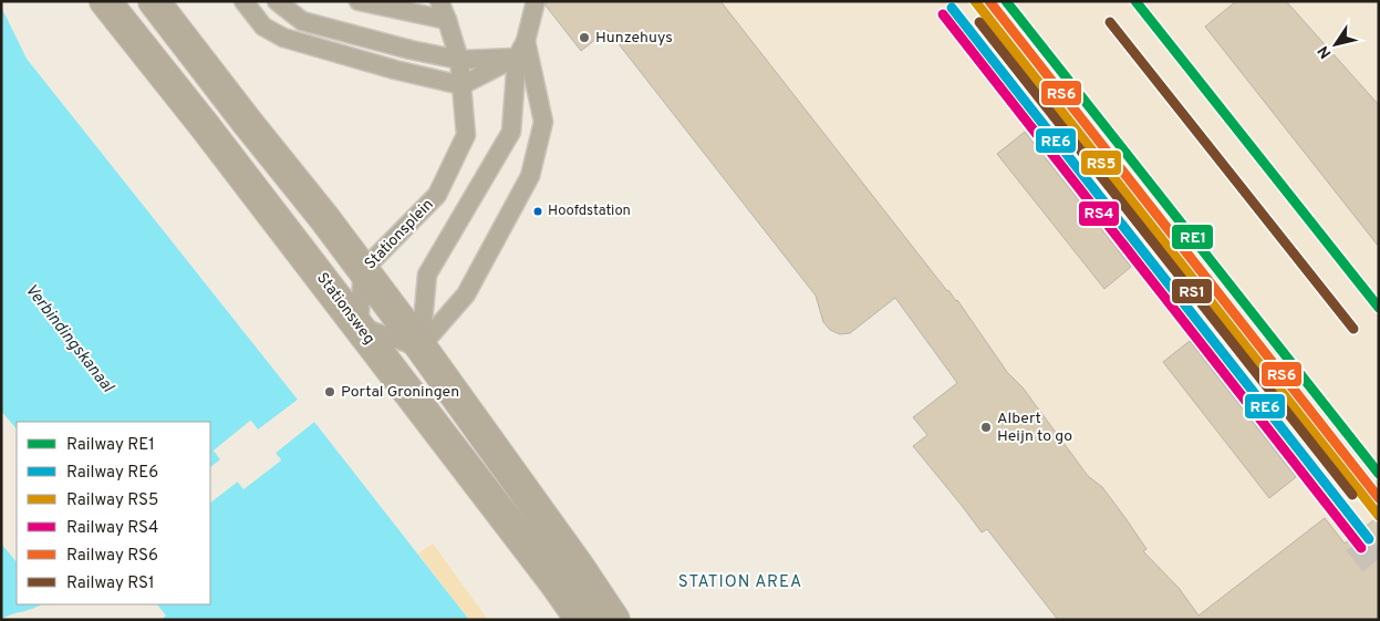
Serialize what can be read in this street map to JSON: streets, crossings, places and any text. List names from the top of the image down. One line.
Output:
{"streets":{"main road":["Stationsweg"],"lane":["Stationsplein"]},"crossings":[["Stationsplein","Stationsweg"]],"districts":["STATION AREA"],"water":["Verbindingskanaal"],"places":["Hunzehuys","Hoofdstation","Portal Groningen","Albert Heijn to go"],"lines":["rail line RE1","rail line RS5","rail line RS6","rail line RE6","rail line RS4","rail line RS1"],"legend":["Railway RE1","Railway RE6","Railway RS5","Railway RS4","Railway RS6","Railway RS1"],"north":"bottom left"}
